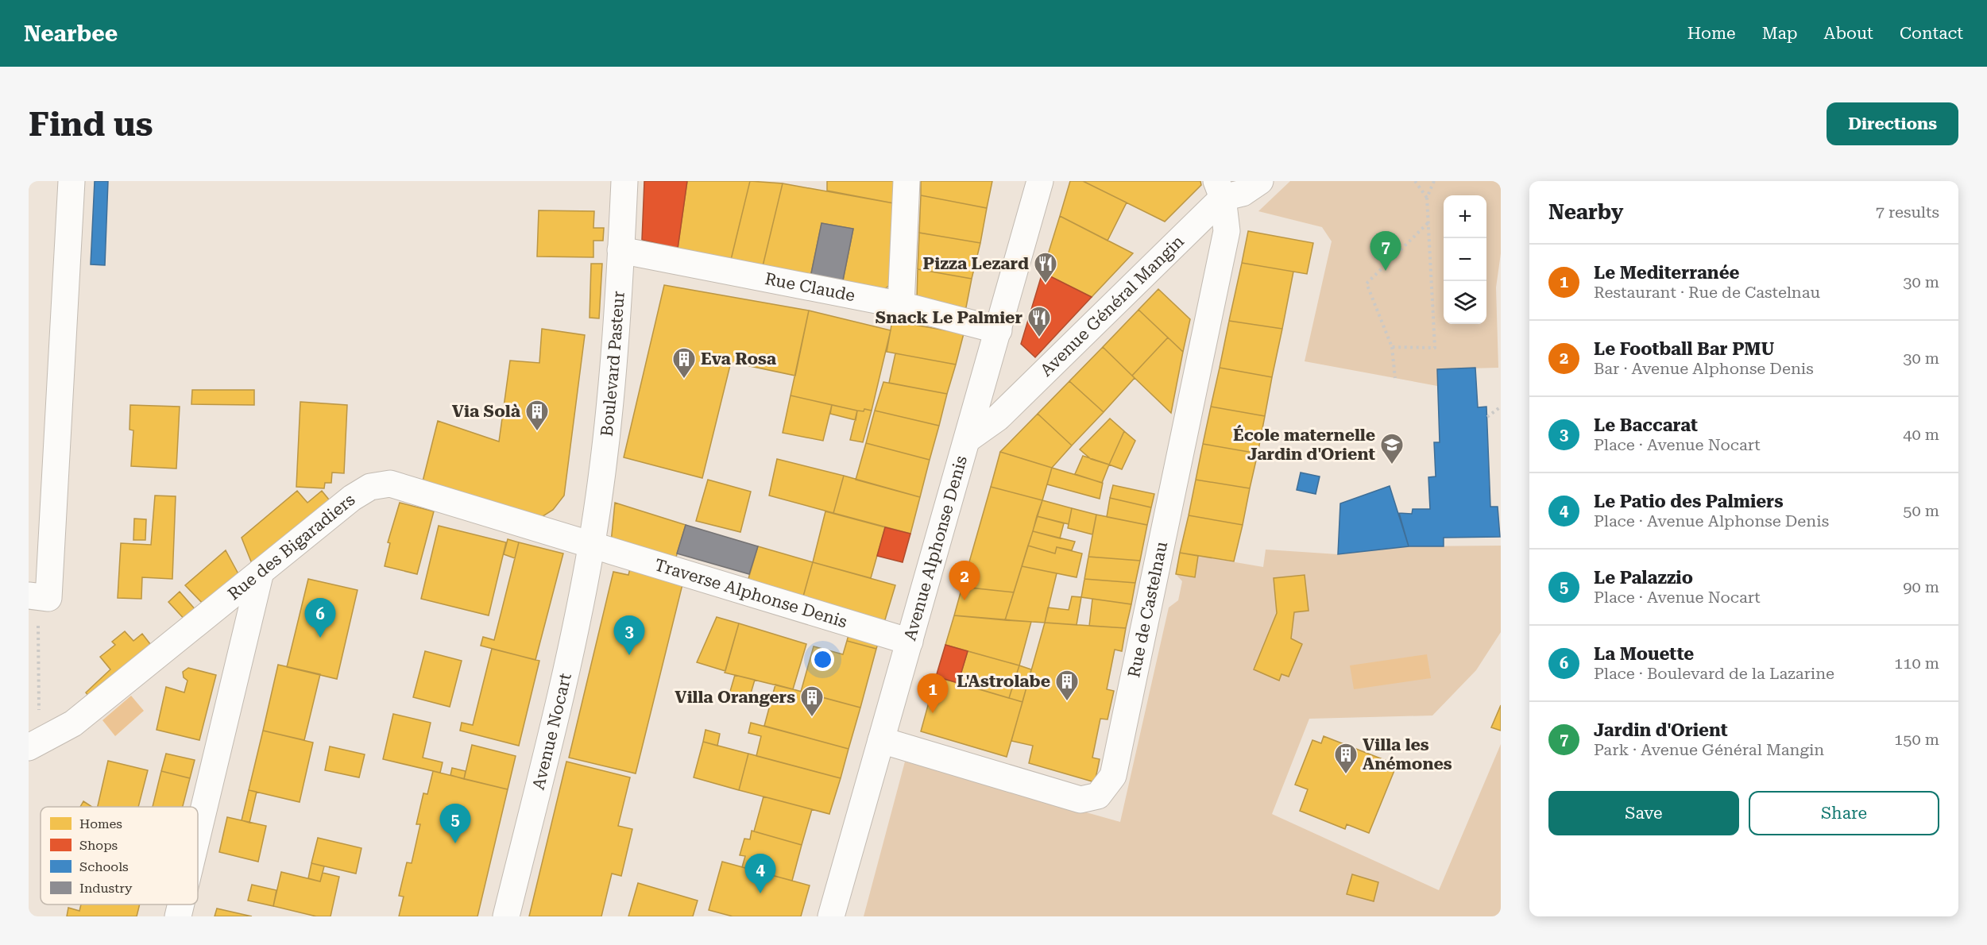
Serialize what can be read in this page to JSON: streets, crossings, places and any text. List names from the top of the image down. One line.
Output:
{"streets":{"street":["Rue Claude","Avenue Général Mangin","Boulevard Pasteur","Rue des Bigaradiers","Avenue Alphonse Denis","Traverse Alphonse Denis","Rue de Castelnau","Avenue Nocart"]},"crossings":[["Rue Claude","Boulevard Pasteur"],["Rue Claude","Avenue Alphonse Denis"],["Avenue Général Mangin","Avenue Alphonse Denis"],["Avenue Général Mangin","Rue de Castelnau"],["Boulevard Pasteur","Rue des Bigaradiers"],["Boulevard Pasteur","Traverse Alphonse Denis"],["Boulevard Pasteur","Avenue Nocart"],["Rue des Bigaradiers","Traverse Alphonse Denis"],["Rue des Bigaradiers","Avenue Nocart"],["Avenue Alphonse Denis","Traverse Alphonse Denis"],["Avenue Alphonse Denis","Rue de Castelnau"],["Traverse Alphonse Denis","Avenue Nocart"]],"places":{"restaurant":["Pizza Lezard","Snack Le Palmier"],"building":["Eva Rosa","Via Solà","L'Astrolabe","Villa Orangers","Villa les Anémones"],"school or university":["École maternelle Jardin d'Orient"]},"legend":["Homes","Shops","Schools","Industry"],"page":{"header":"Nearbee","nav":["Home","Map","About","Contact"],"buttons":["Directions",["Save","Share"]],"title":"Find us","heading":["Nearby","7 results"],"map_buttons":["+","−"],"pins":["7","2","6","3","1","5","4"],"list":[{"mark":"1","name":"Le Mediterranée","note":"Restaurant · Rue de Castelnau","value":"30 m"},{"mark":"2","name":"Le Football Bar PMU","note":"Bar · Avenue Alphonse Denis","value":"30 m"},{"mark":"3","name":"Le Baccarat","note":"Place · Avenue Nocart","value":"40 m"},{"mark":"4","name":"Le Patio des Palmiers","note":"Place · Avenue Alphonse Denis","value":"50 m"},{"mark":"5","name":"Le Palazzio","note":"Place · Avenue Nocart","value":"90 m"},{"mark":"6","name":"La Mouette","note":"Place · Boulevard de la Lazarine","value":"110 m"},{"mark":"7","name":"Jardin d'Orient","note":"Park · Avenue Général Mangin","value":"150 m"}]}}
